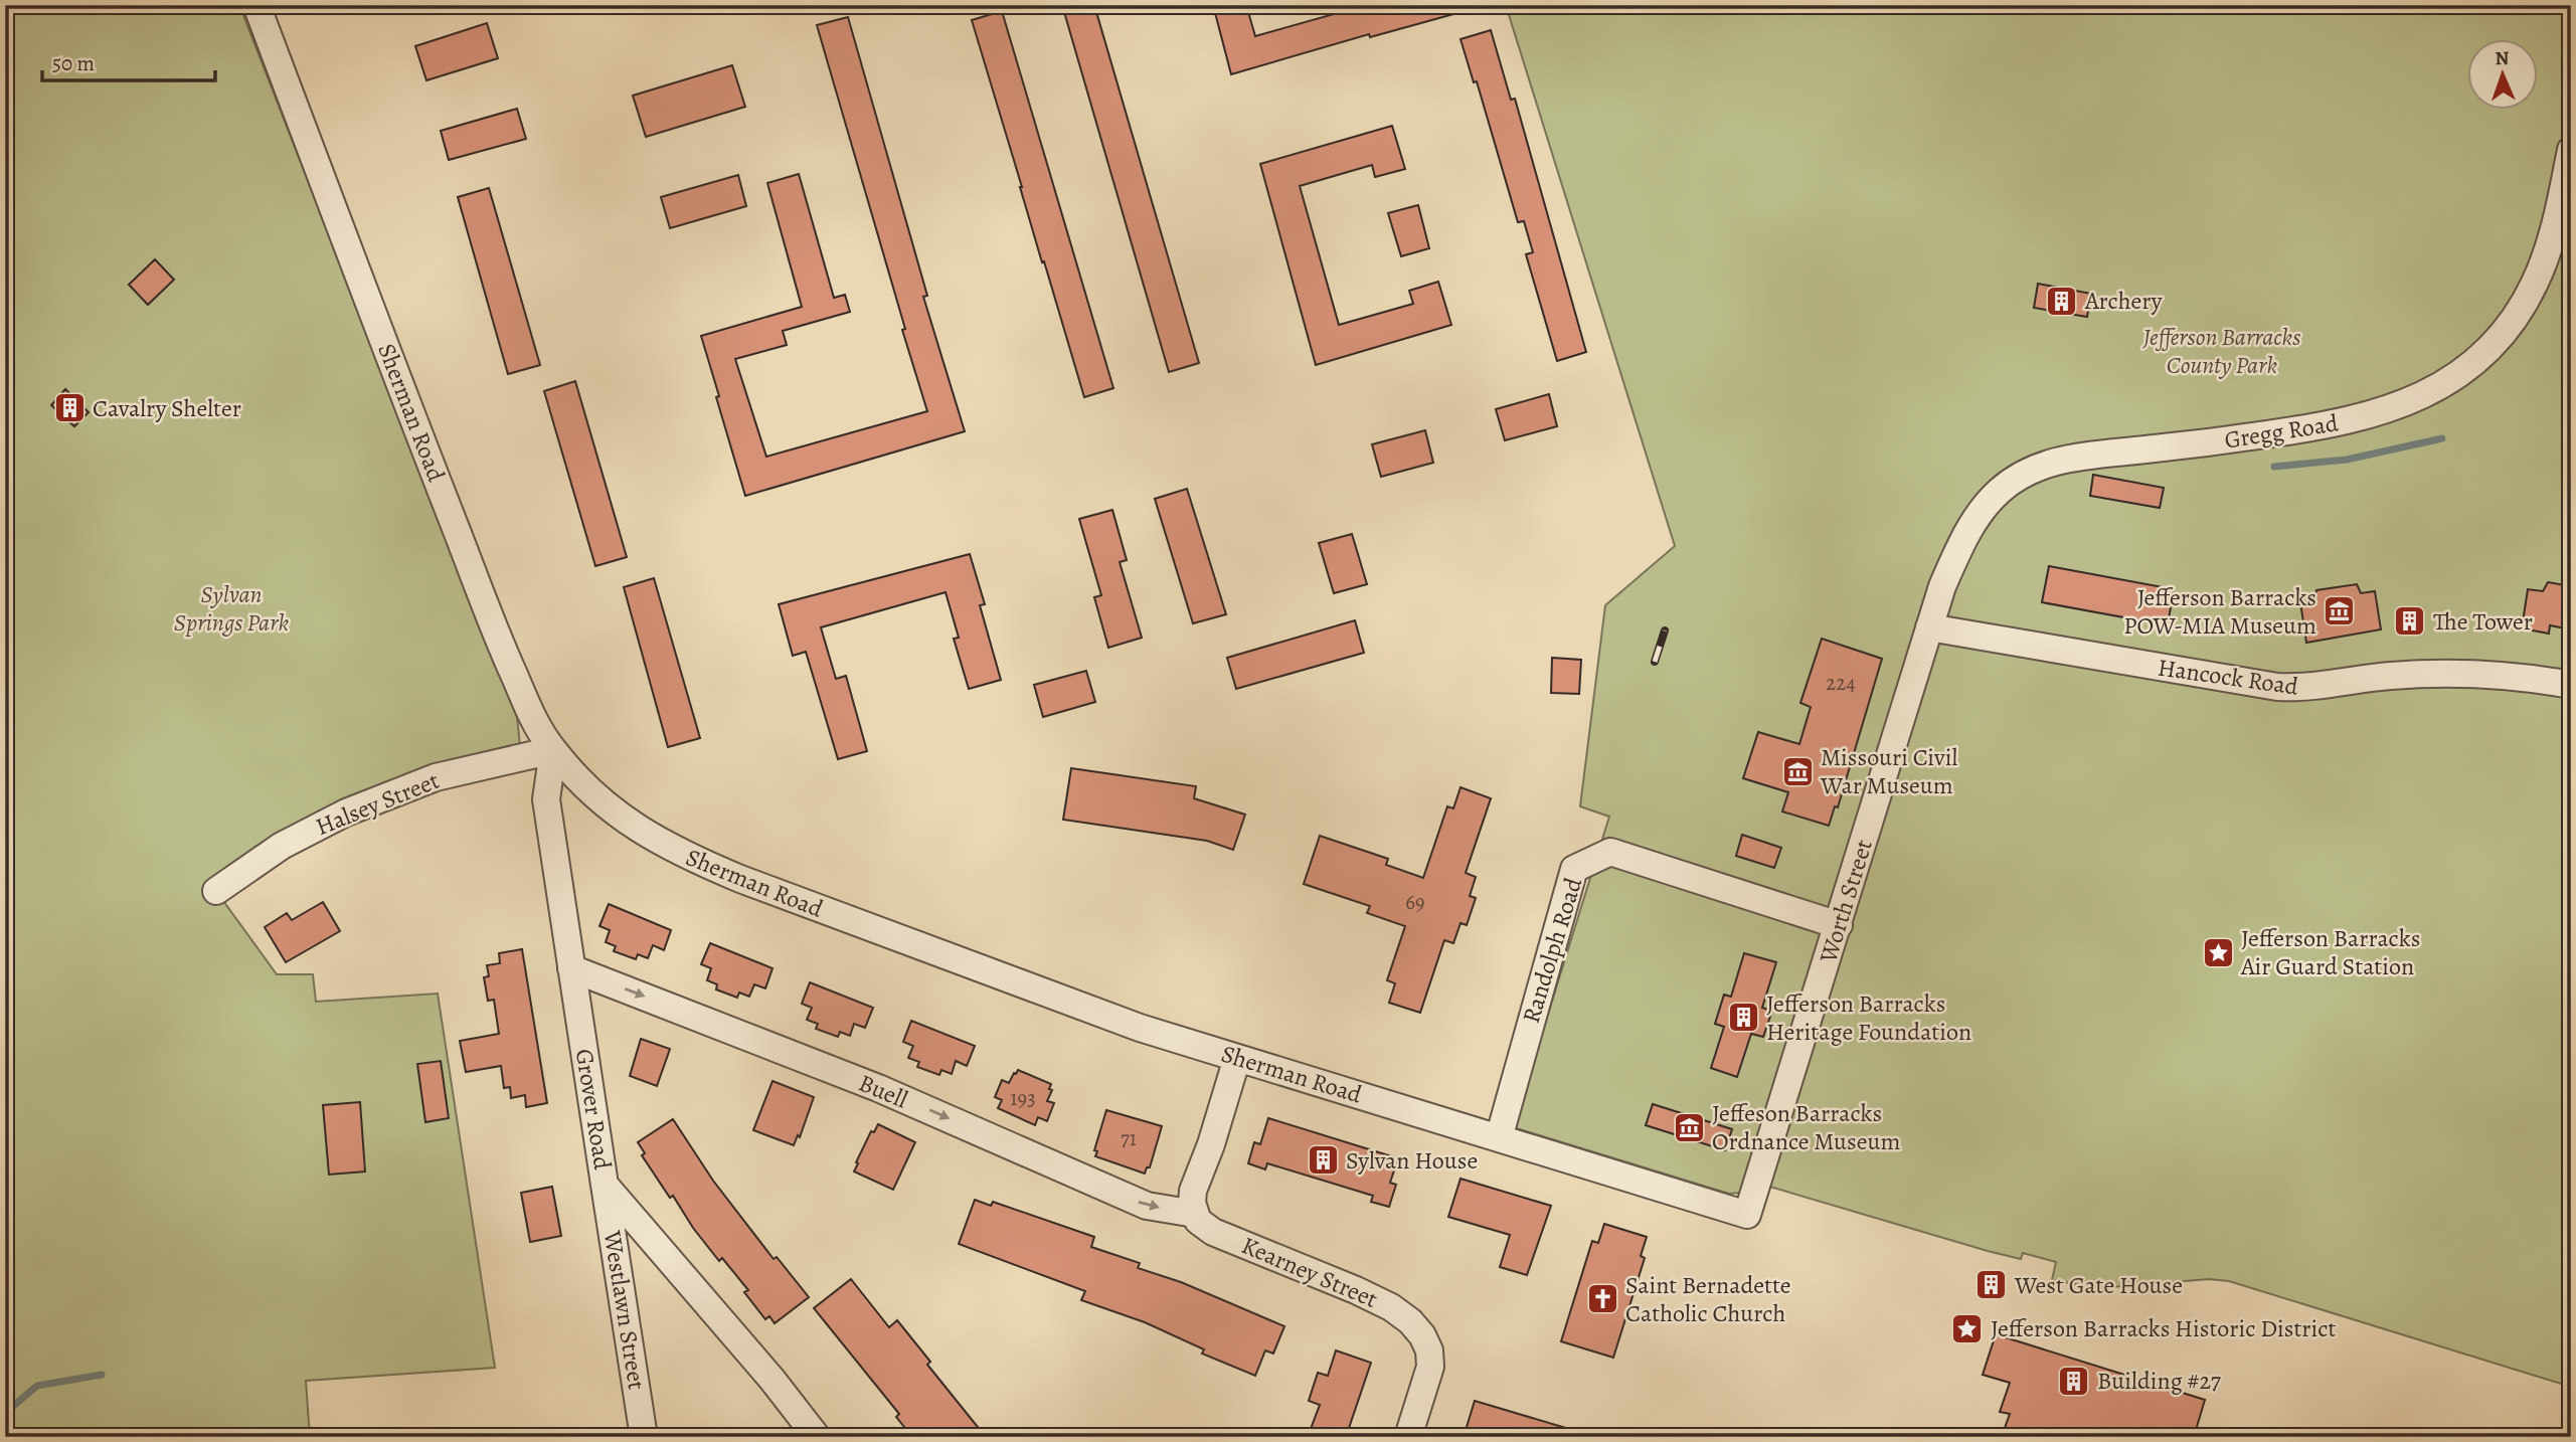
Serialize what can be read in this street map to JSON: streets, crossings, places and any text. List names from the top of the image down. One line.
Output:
{"streets":{"street":["Sherman Road","Gregg Road","Hancock Road","Halsey Street","Worth Street","Randolph Road","Buell","Grover Road","Kearney Street","Westlawn Street"]},"crossings":[["Sherman Road","Halsey Street"],["Sherman Road","Worth Street"],["Sherman Road","Randolph Road"],["Sherman Road","Grover Road"],["Gregg Road","Hancock Road"],["Gregg Road","Worth Street"],["Hancock Road","Worth Street"],["Halsey Street","Grover Road"],["Worth Street","Randolph Road"],["Buell","Grover Road"],["Buell","Kearney Street"],["Grover Road","Westlawn Street"]],"one_way":["Buell"],"parks":["Jefferson Barracks County Park","Sylvan Springs Park"],"places":{"building":["Archery","Cavalry Shelter","The Tower","Jefferson Barracks Heritage Foundation","Sylvan House","West Gate House","Building #27"],"museum":["Jefferson Barracks POW-MIA Museum","Missouri Civil War Museum","Jeffeson Barracks Ordnance Museum"],"place":["Jefferson Barracks Air Guard Station","Jefferson Barracks Historic District"],"church":["Saint Bernadette Catholic Church"]},"house_numbers":["224","69","193","71"],"scale_bar":"50 m","north":"top"}
